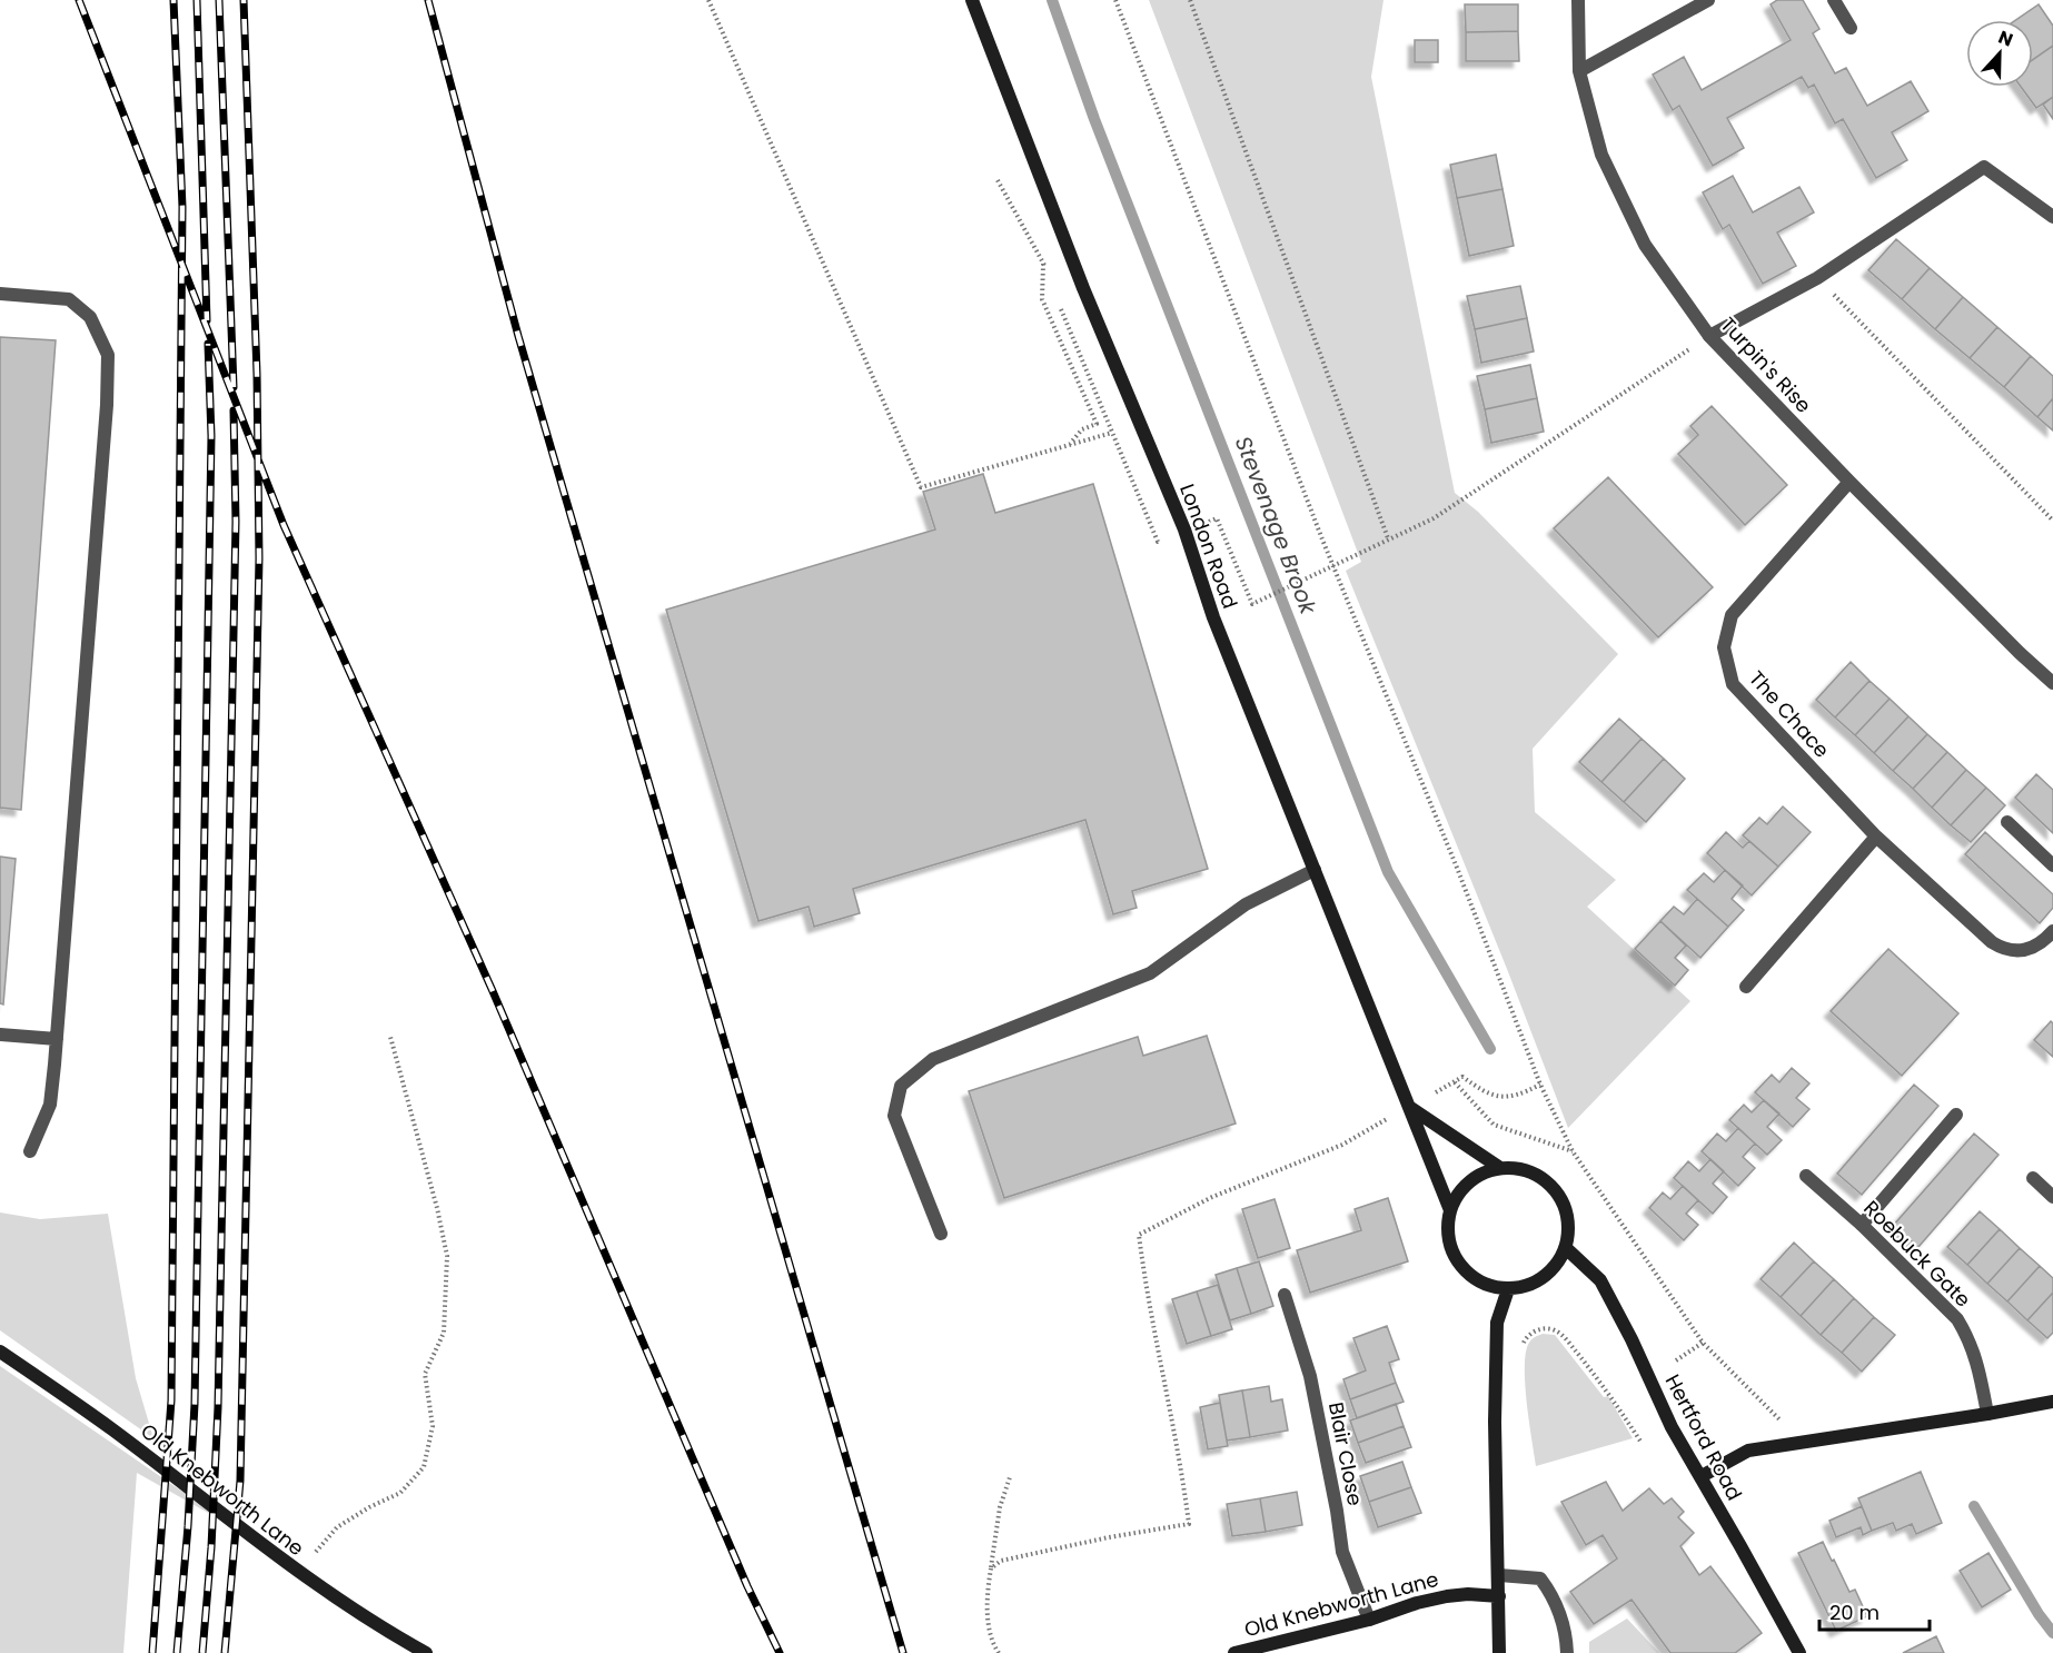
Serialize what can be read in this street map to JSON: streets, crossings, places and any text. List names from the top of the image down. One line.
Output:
{"streets":{"main road":["London Road","Hertford Road","Old Knebworth Lane"],"street":["Turpin's Rise","The Chace","Roebuck Gate","Blair Close"]},"crossings":[["Turpin's Rise","The Chace"],["London Road","Hertford Road"],["Blair Close","Old Knebworth Lane"]],"water":["Stevenage Brook"],"scale_bar":"20 m","north":"top"}
